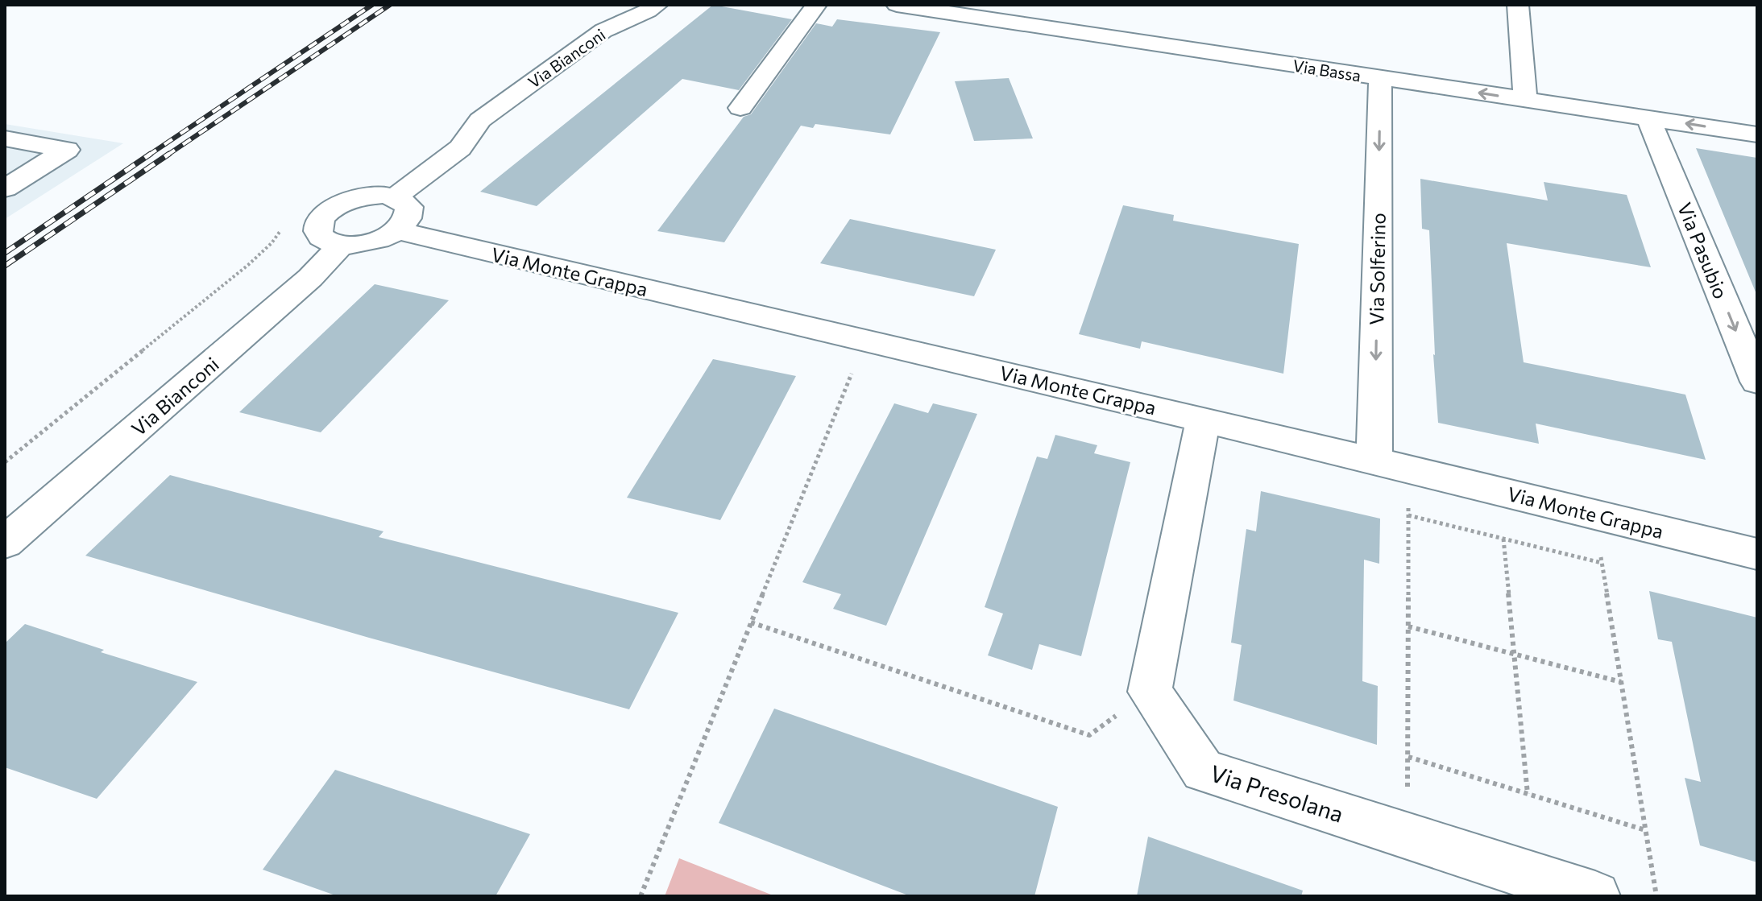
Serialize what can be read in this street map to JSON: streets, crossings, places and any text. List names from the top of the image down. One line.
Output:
{"streets":{"street":["Via Bianconi","Via Bassa","Via Pasubio","Via Solferino","Via Monte Grappa","Via Presolana"]},"crossings":[["Via Bassa","Via Pasubio"],["Via Bassa","Via Solferino"],["Via Solferino","Via Monte Grappa"]],"one_way":["Via Pasubio","Via Solferino"]}
